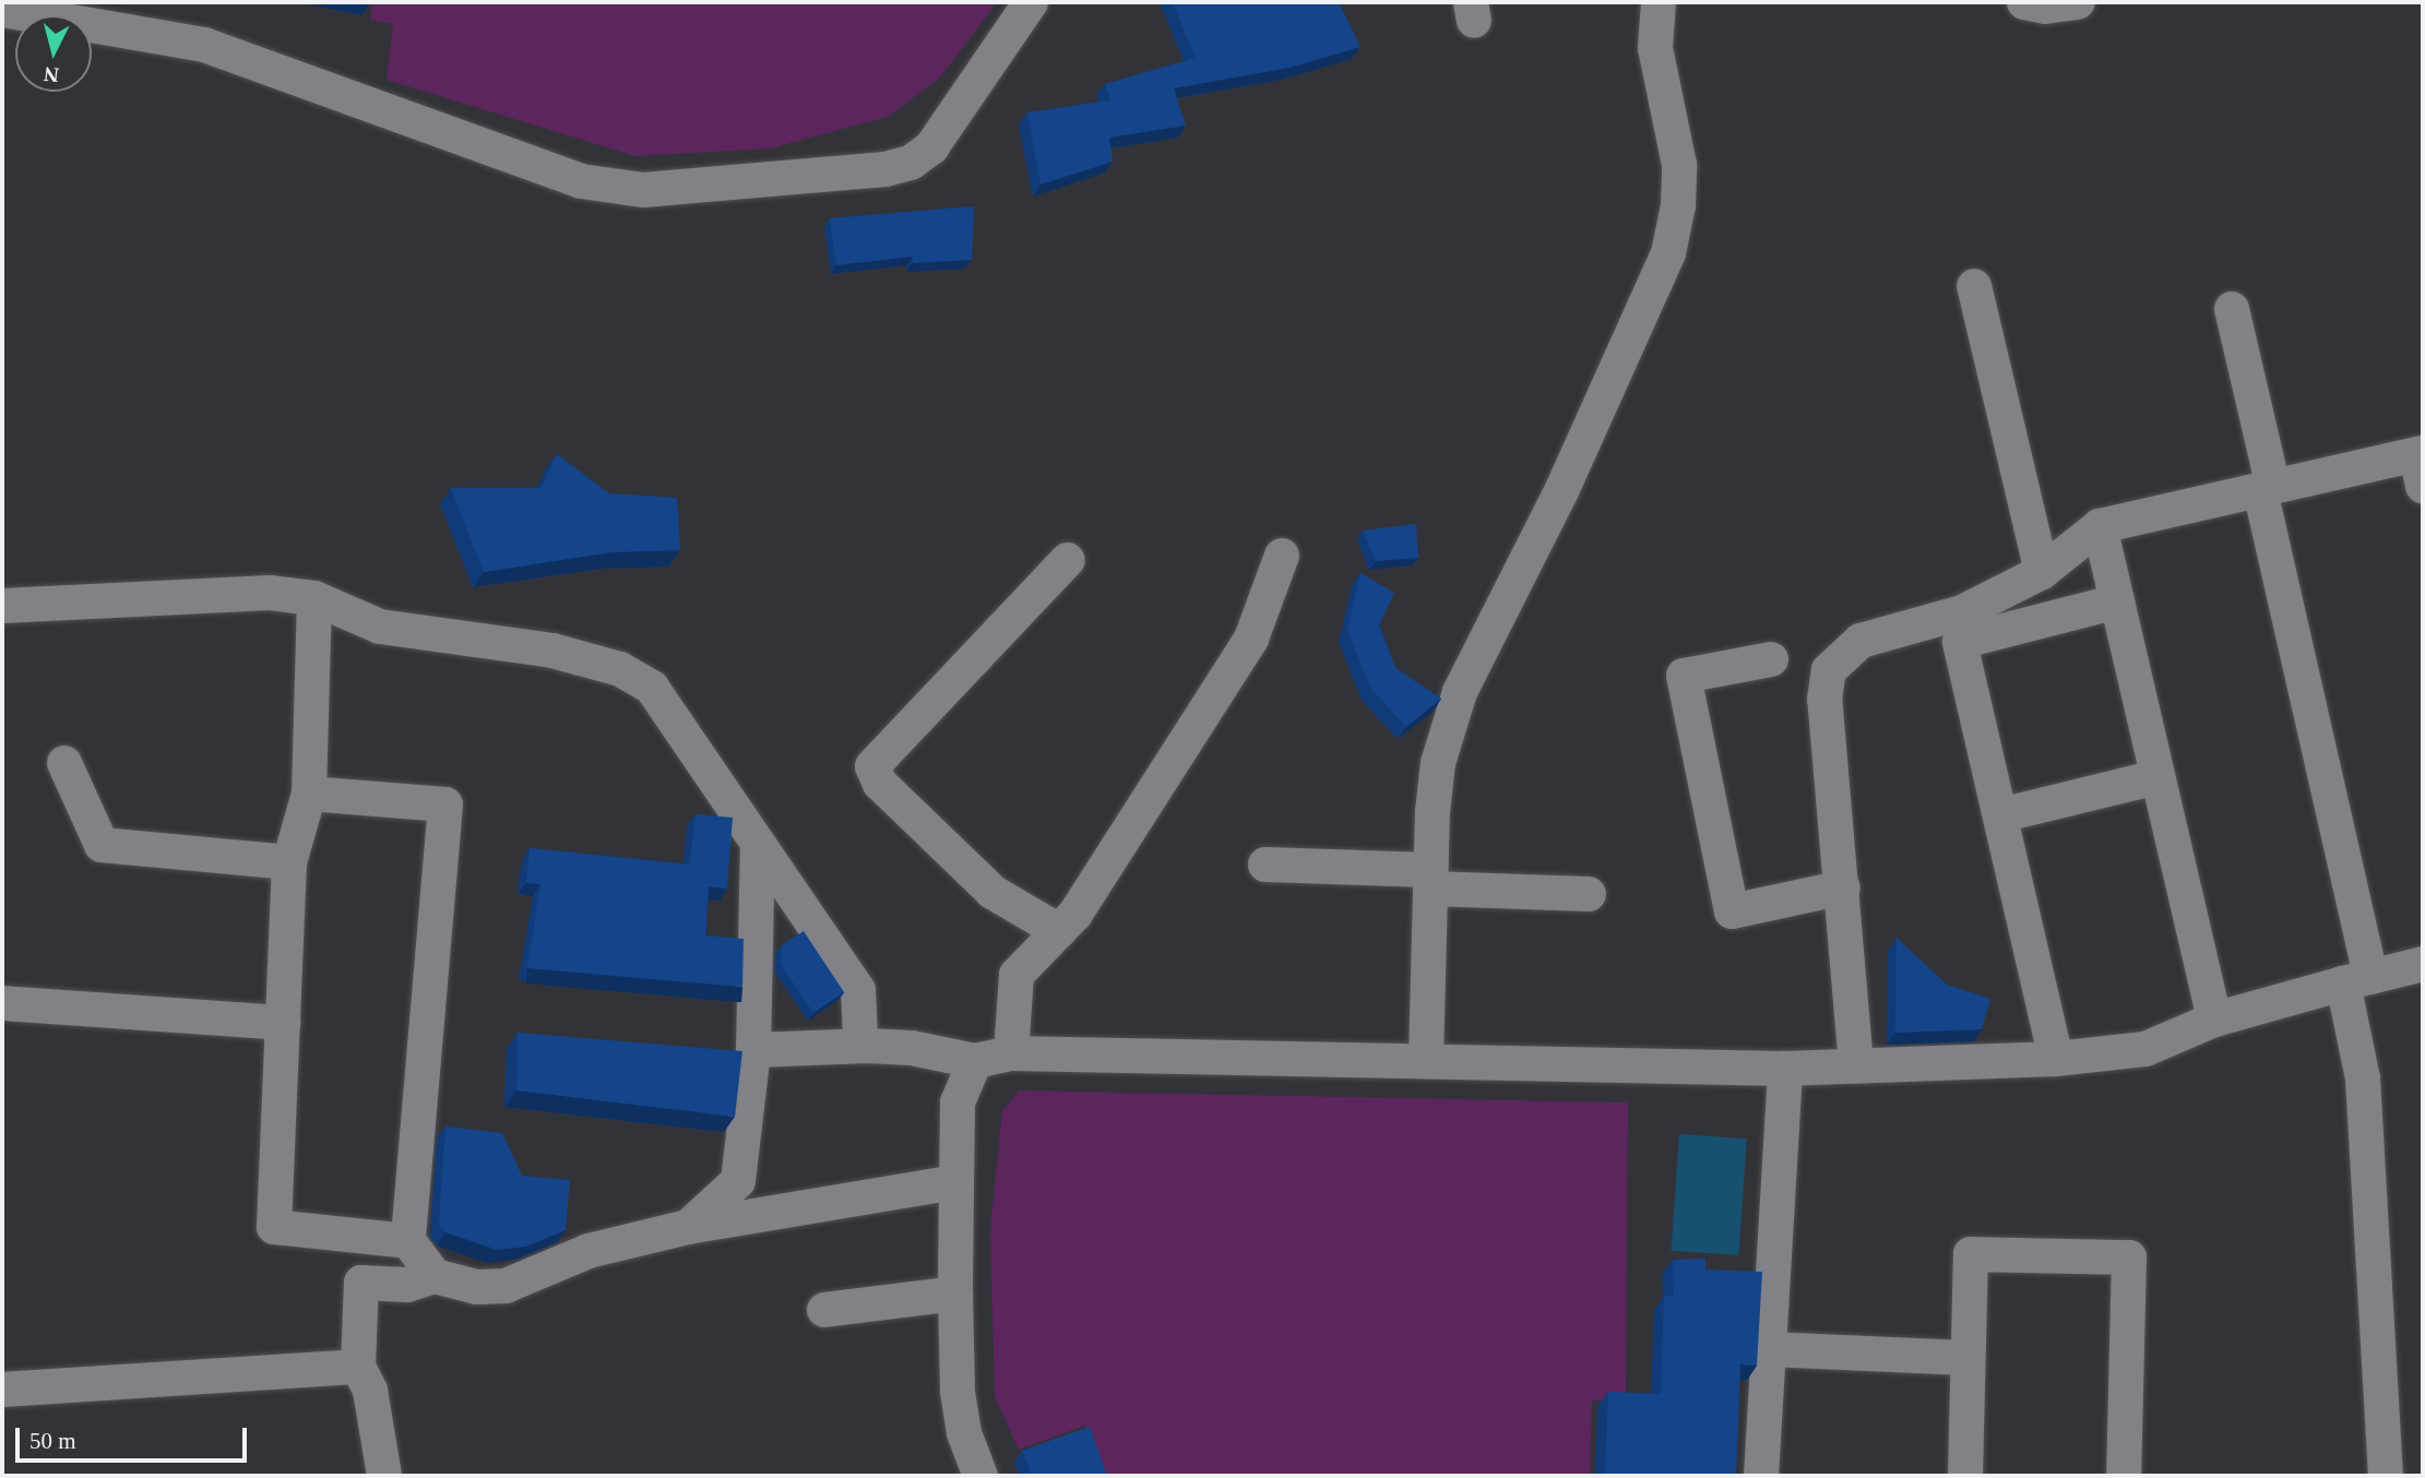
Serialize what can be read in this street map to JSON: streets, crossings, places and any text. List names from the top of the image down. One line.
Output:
{"scale_bar":"50 m","north":"bottom"}
